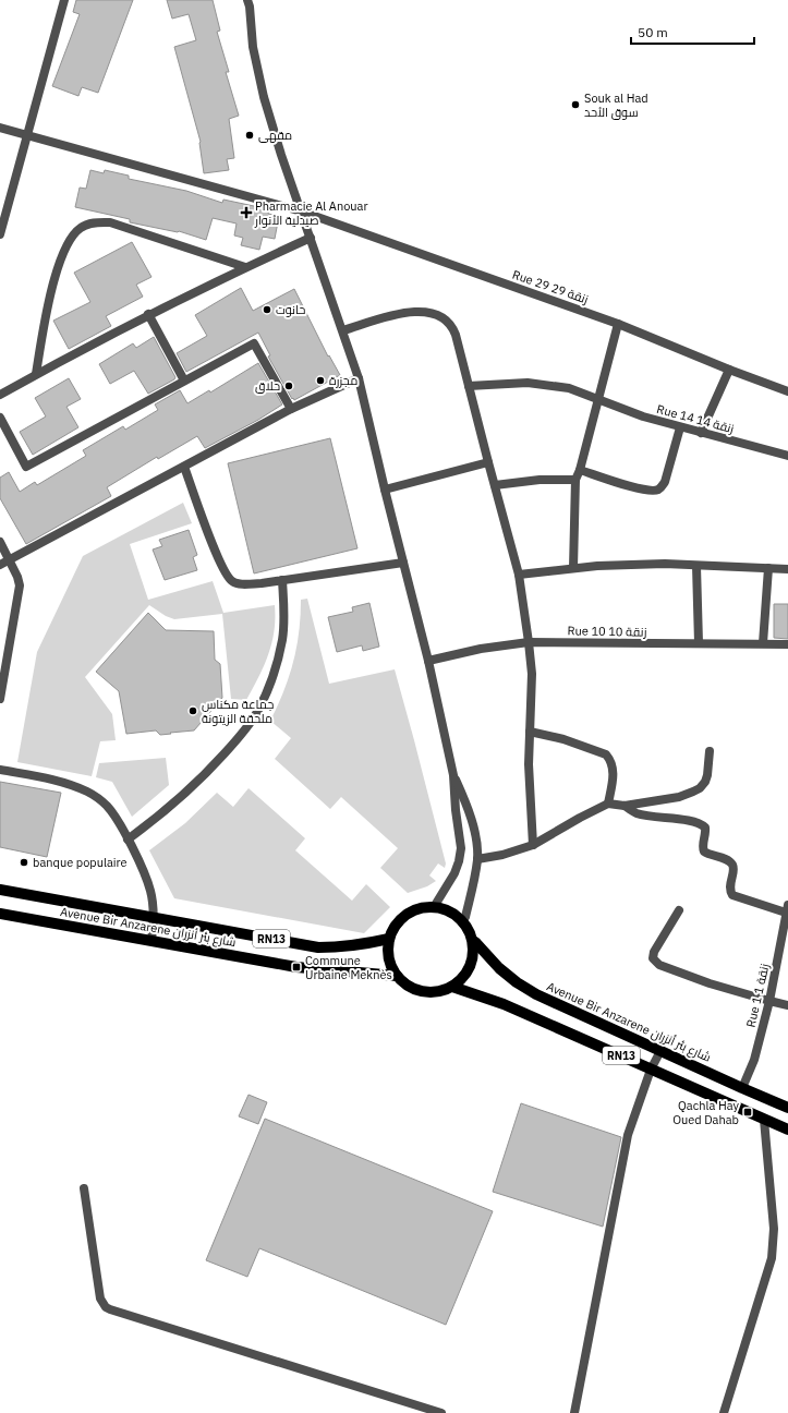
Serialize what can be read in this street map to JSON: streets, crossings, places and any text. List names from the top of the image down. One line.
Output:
{"streets":{"main road":["Avenue Bir Anzarene شارع بئر أنزران","RN13"],"street":["Rue 29 زنقة 29","Rue 14 زنقة 14","Rue 10 زنقة 10","Rue 1 زنقة 1"]},"crossings":[["Avenue Bir Anzarene شارع بئر أنزران","RN13"],["Avenue Bir Anzarene شارع بئر أنزران","Rue 1 زنقة 1"]],"places":{"other":["Souk al Had سوق الأحد","مقهى","حانوت","مجزرة","حلاق","جماعة مكناس ملحقة الزيتونة","banque populaire"],"health":["Pharmacie Al Anouar صيدلية الأنوار"],"transit":["Commune Urbaine Meknès","Qachla Hay Oued Dahab"]},"scale_bar":"50 m"}
